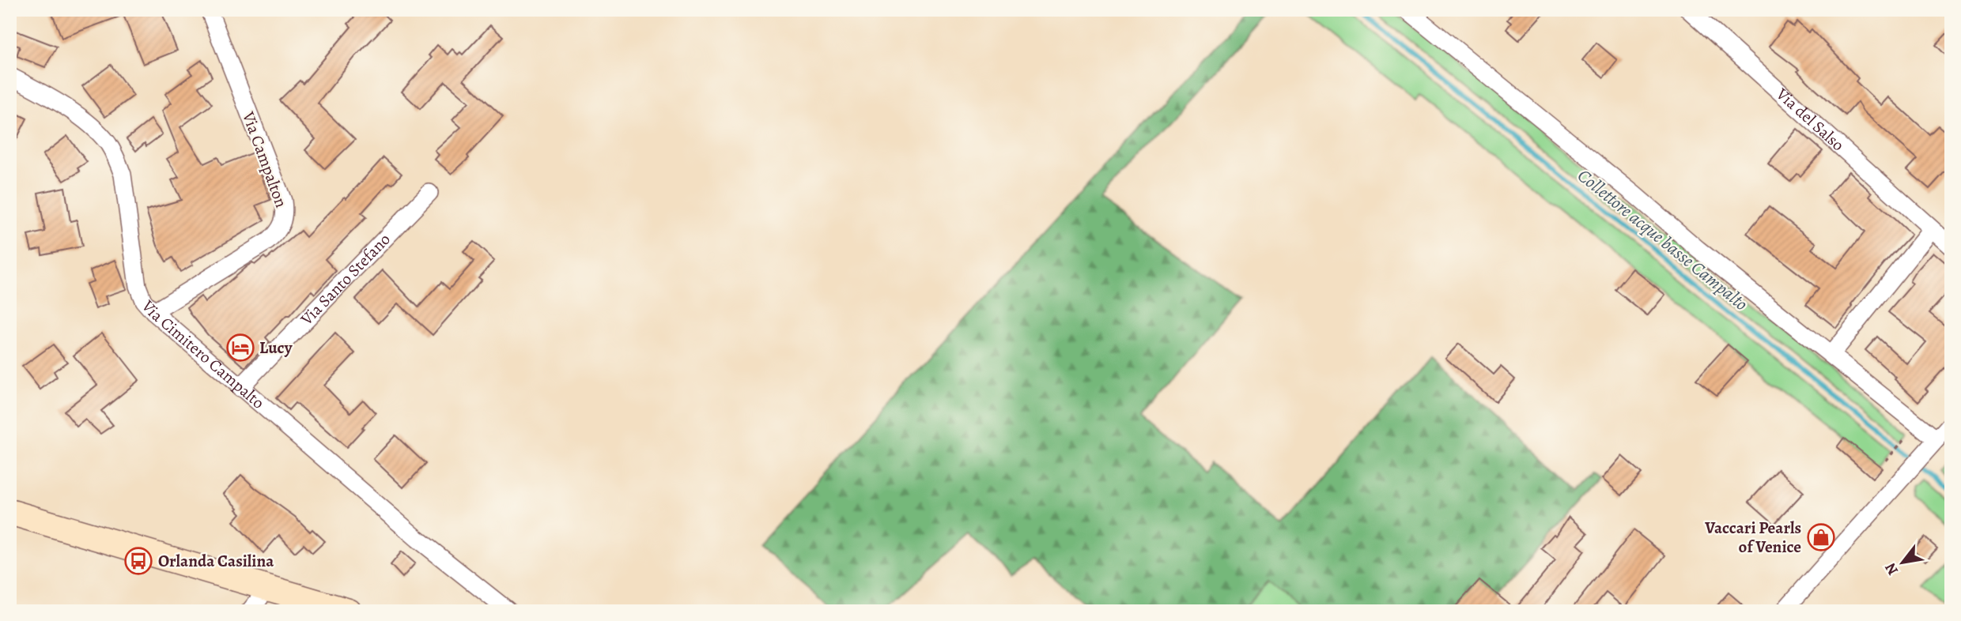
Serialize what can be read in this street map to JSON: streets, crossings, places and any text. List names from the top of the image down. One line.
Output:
{"streets":{"street":["Via del Salso","Via Campalton","Via Santo Stefano","Via Cimitero Campalto"]},"crossings":[["Via Campalton","Via Cimitero Campalto"],["Via Santo Stefano","Via Cimitero Campalto"]],"water":["Collettore acque basse Campalto"],"places":{"hotel":["Lucy"],"shop":["Vaccari Pearls of Venice"],"bus stop":["Orlanda Casilina"]},"north":"bottom left"}
